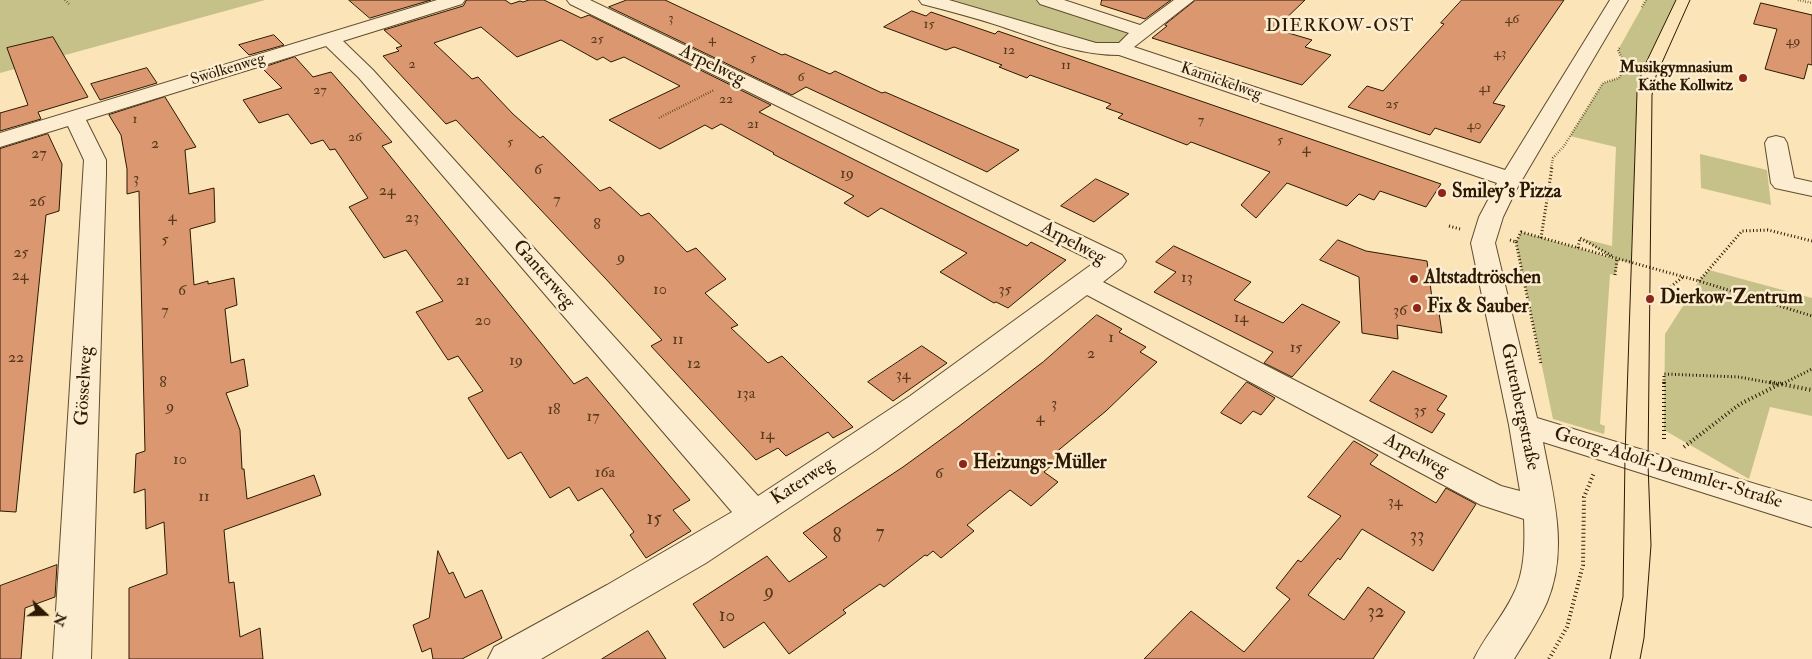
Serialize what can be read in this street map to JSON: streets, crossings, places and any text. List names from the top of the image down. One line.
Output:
{"streets":{"street":["Arpelweg","Swölkenweg","Karnickelweg","Ganterweg","Gösselweg","Gutenbergstraße","Georg-Adolf-Demmler-Straße","Katerweg"]},"crossings":[["Arpelweg","Gutenbergstraße"],["Arpelweg","Katerweg"],["Swölkenweg","Ganterweg"],["Swölkenweg","Gösselweg"],["Karnickelweg","Gutenbergstraße"],["Ganterweg","Katerweg"],["Gutenbergstraße","Georg-Adolf-Demmler-Straße"]],"districts":["DIERKOW-OST"],"places":["Musikgymnasium Käthe Kollwitz","Smiley's Pizza","Altstadtröschen","Dierkow-Zentrum","Fix & Sauber","Heizungs-Müller"],"house_numbers":["3","46","15","25","4","49","12","43","5","2","11","6","41","27","22","25","1","7","21","40","26","5","5","2","4","27","6","19","3","24","7","26","4","23","8","5","25","9","24","13","21","10","35","6","7","36","14","20","1","11","15","2","22","19","12","34","8","13a","3","9","18","35","17","4","14","10","16a","6","11","34","15","7","33","8","9","32","10"],"north":"right"}
